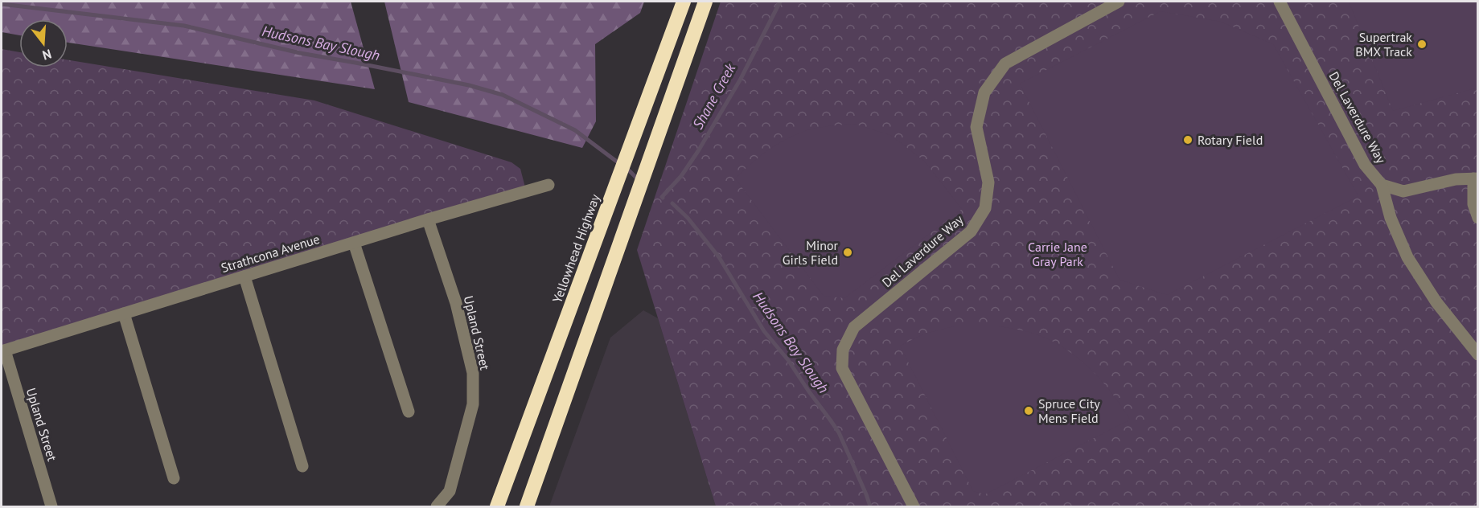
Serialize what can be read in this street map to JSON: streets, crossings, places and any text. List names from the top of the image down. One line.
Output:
{"streets":{"highway":["Yellowhead Highway"],"street":["Del Laverdure Way","Strathcona Avenue","Upland Street"]},"crossings":[["Strathcona Avenue","Upland Street"]],"water":["Hudsons Bay Slough","Shane Creek"],"parks":["Carrie Jane Gray Park"],"places":["Supertrak BMX Track","Rotary Field","Minor Girls Field","Spruce City Mens Field"],"north":"bottom"}
